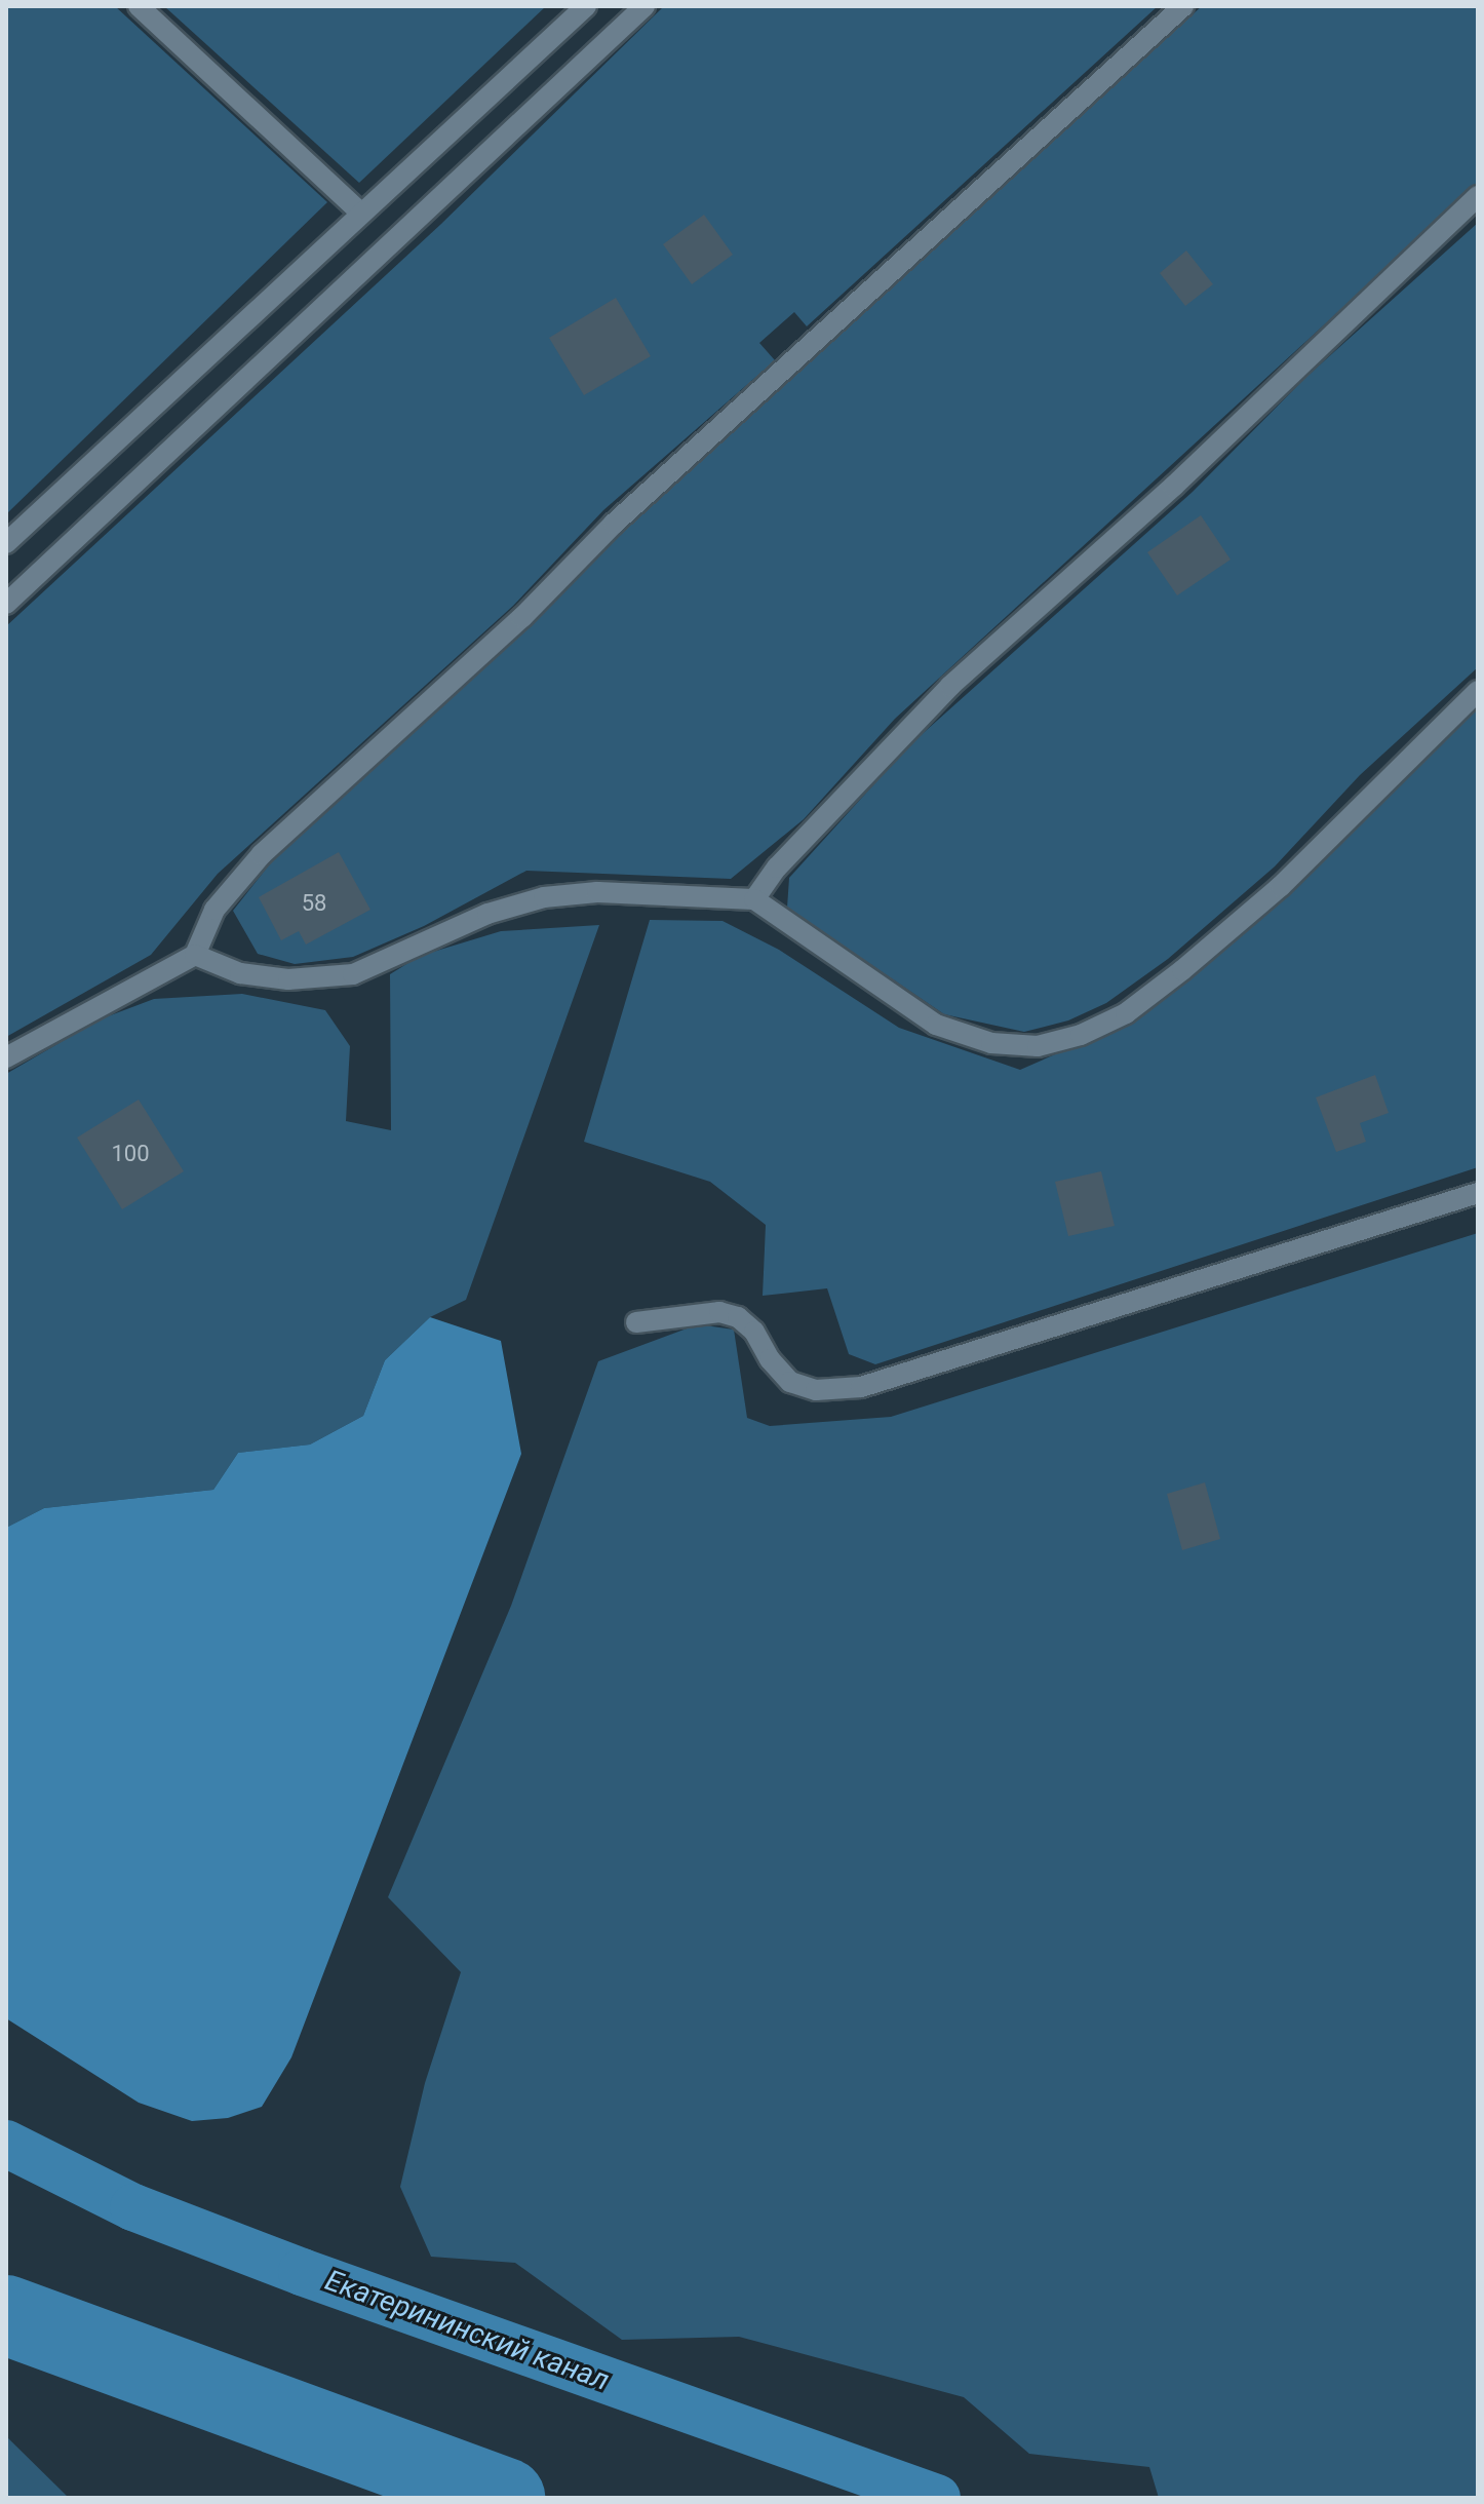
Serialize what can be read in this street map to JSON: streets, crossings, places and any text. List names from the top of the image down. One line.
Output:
{"water":["Екатерининский канал"],"house_numbers":["58","100"]}
